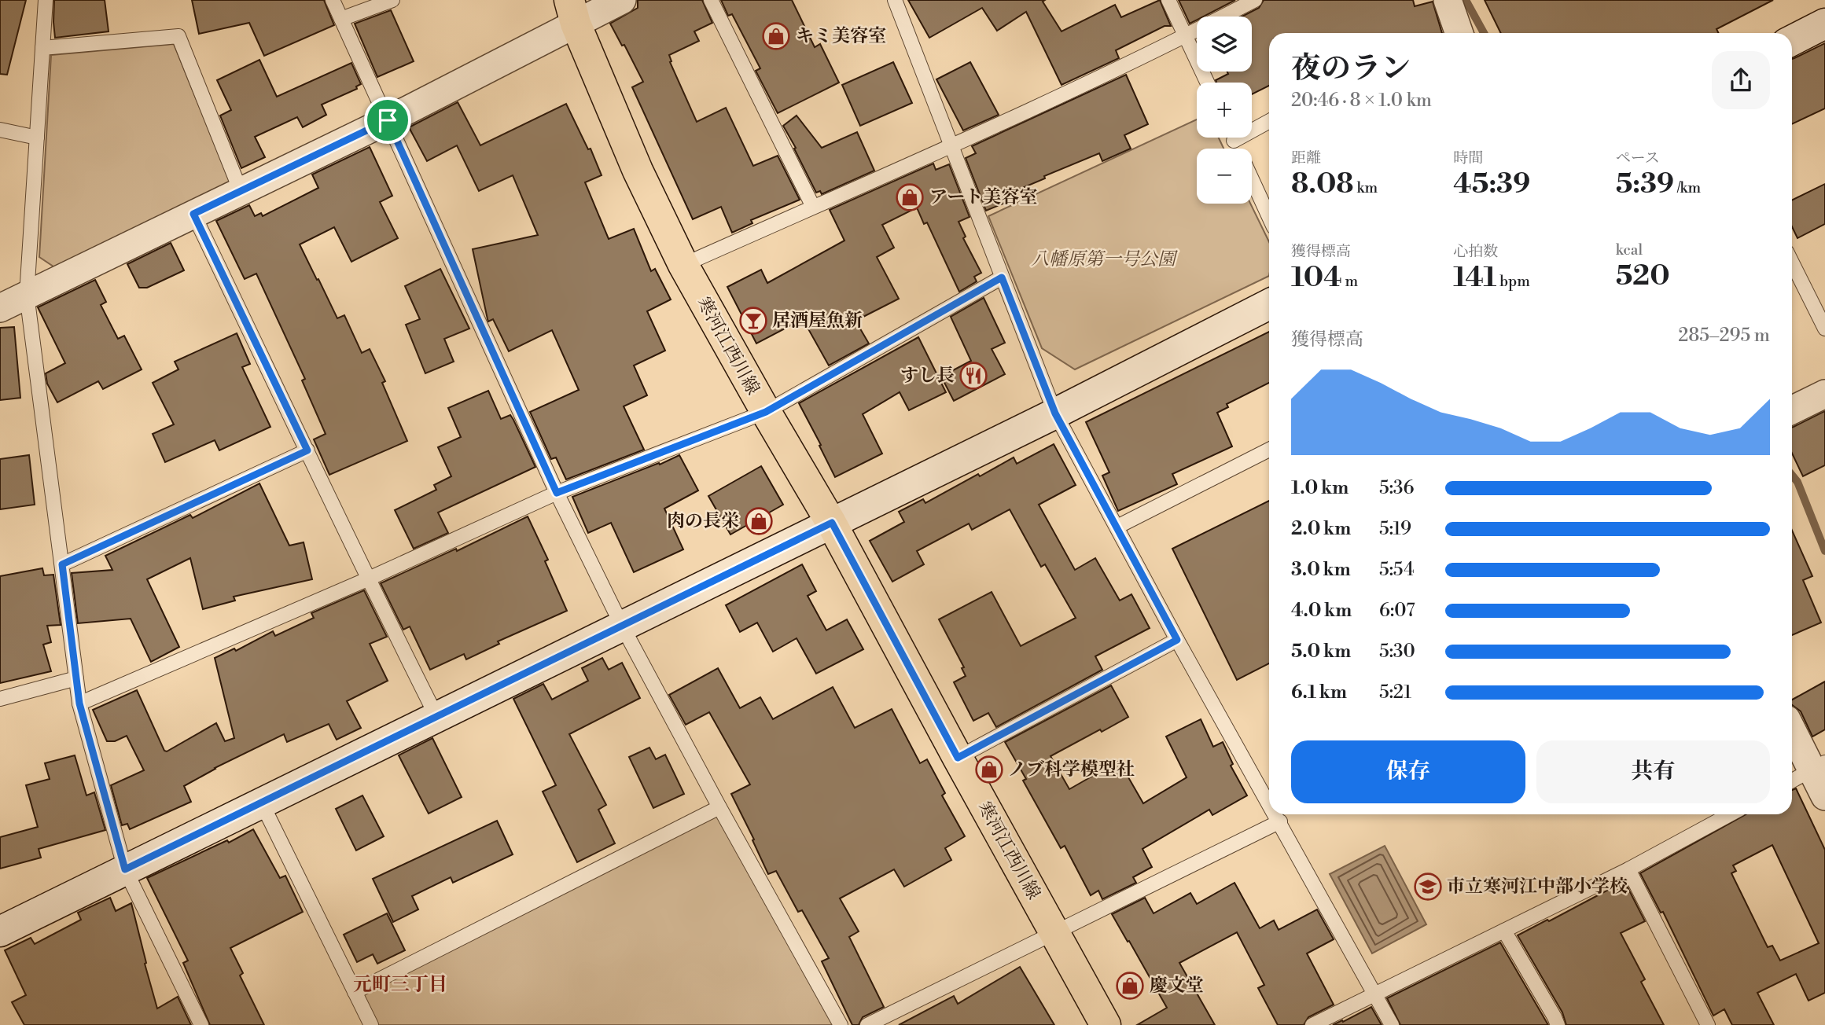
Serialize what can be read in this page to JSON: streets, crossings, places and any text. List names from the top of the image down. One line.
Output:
{"streets":{"main road":["寒河江西川線"]},"districts":["元町三丁目"],"parks":["八幡原第一号公園"],"places":{"shop":["キミ美容室","アート美容室","肉の長栄","ノブ科学模型社","慶文堂"],"bar":["居酒屋魚新"],"restaurant":["すし長"],"school or university":["市立寒河江中部小学校"]},"page":{"map_buttons":["+","−"],"heading":["夜のラン","20:46 · 8 × 1.0 km"],"stats":[["距離","8.08 km"],["時間","45:39"],["ペース","5:39 /km"],["獲得標高","104 m"],["心拍数","141 bpm"],["kcal","520"]],"chart":["獲得標高","285–295 m"],"list":[{"name":"1.0 km","note":"5:36"},{"name":"2.0 km","note":"5:19"},{"name":"3.0 km","note":"5:54"},{"name":"4.0 km","note":"6:07"},{"name":"5.0 km","note":"5:30"},{"name":"6.1 km","note":"5:21"}],"buttons":["保存","共有"]}}
